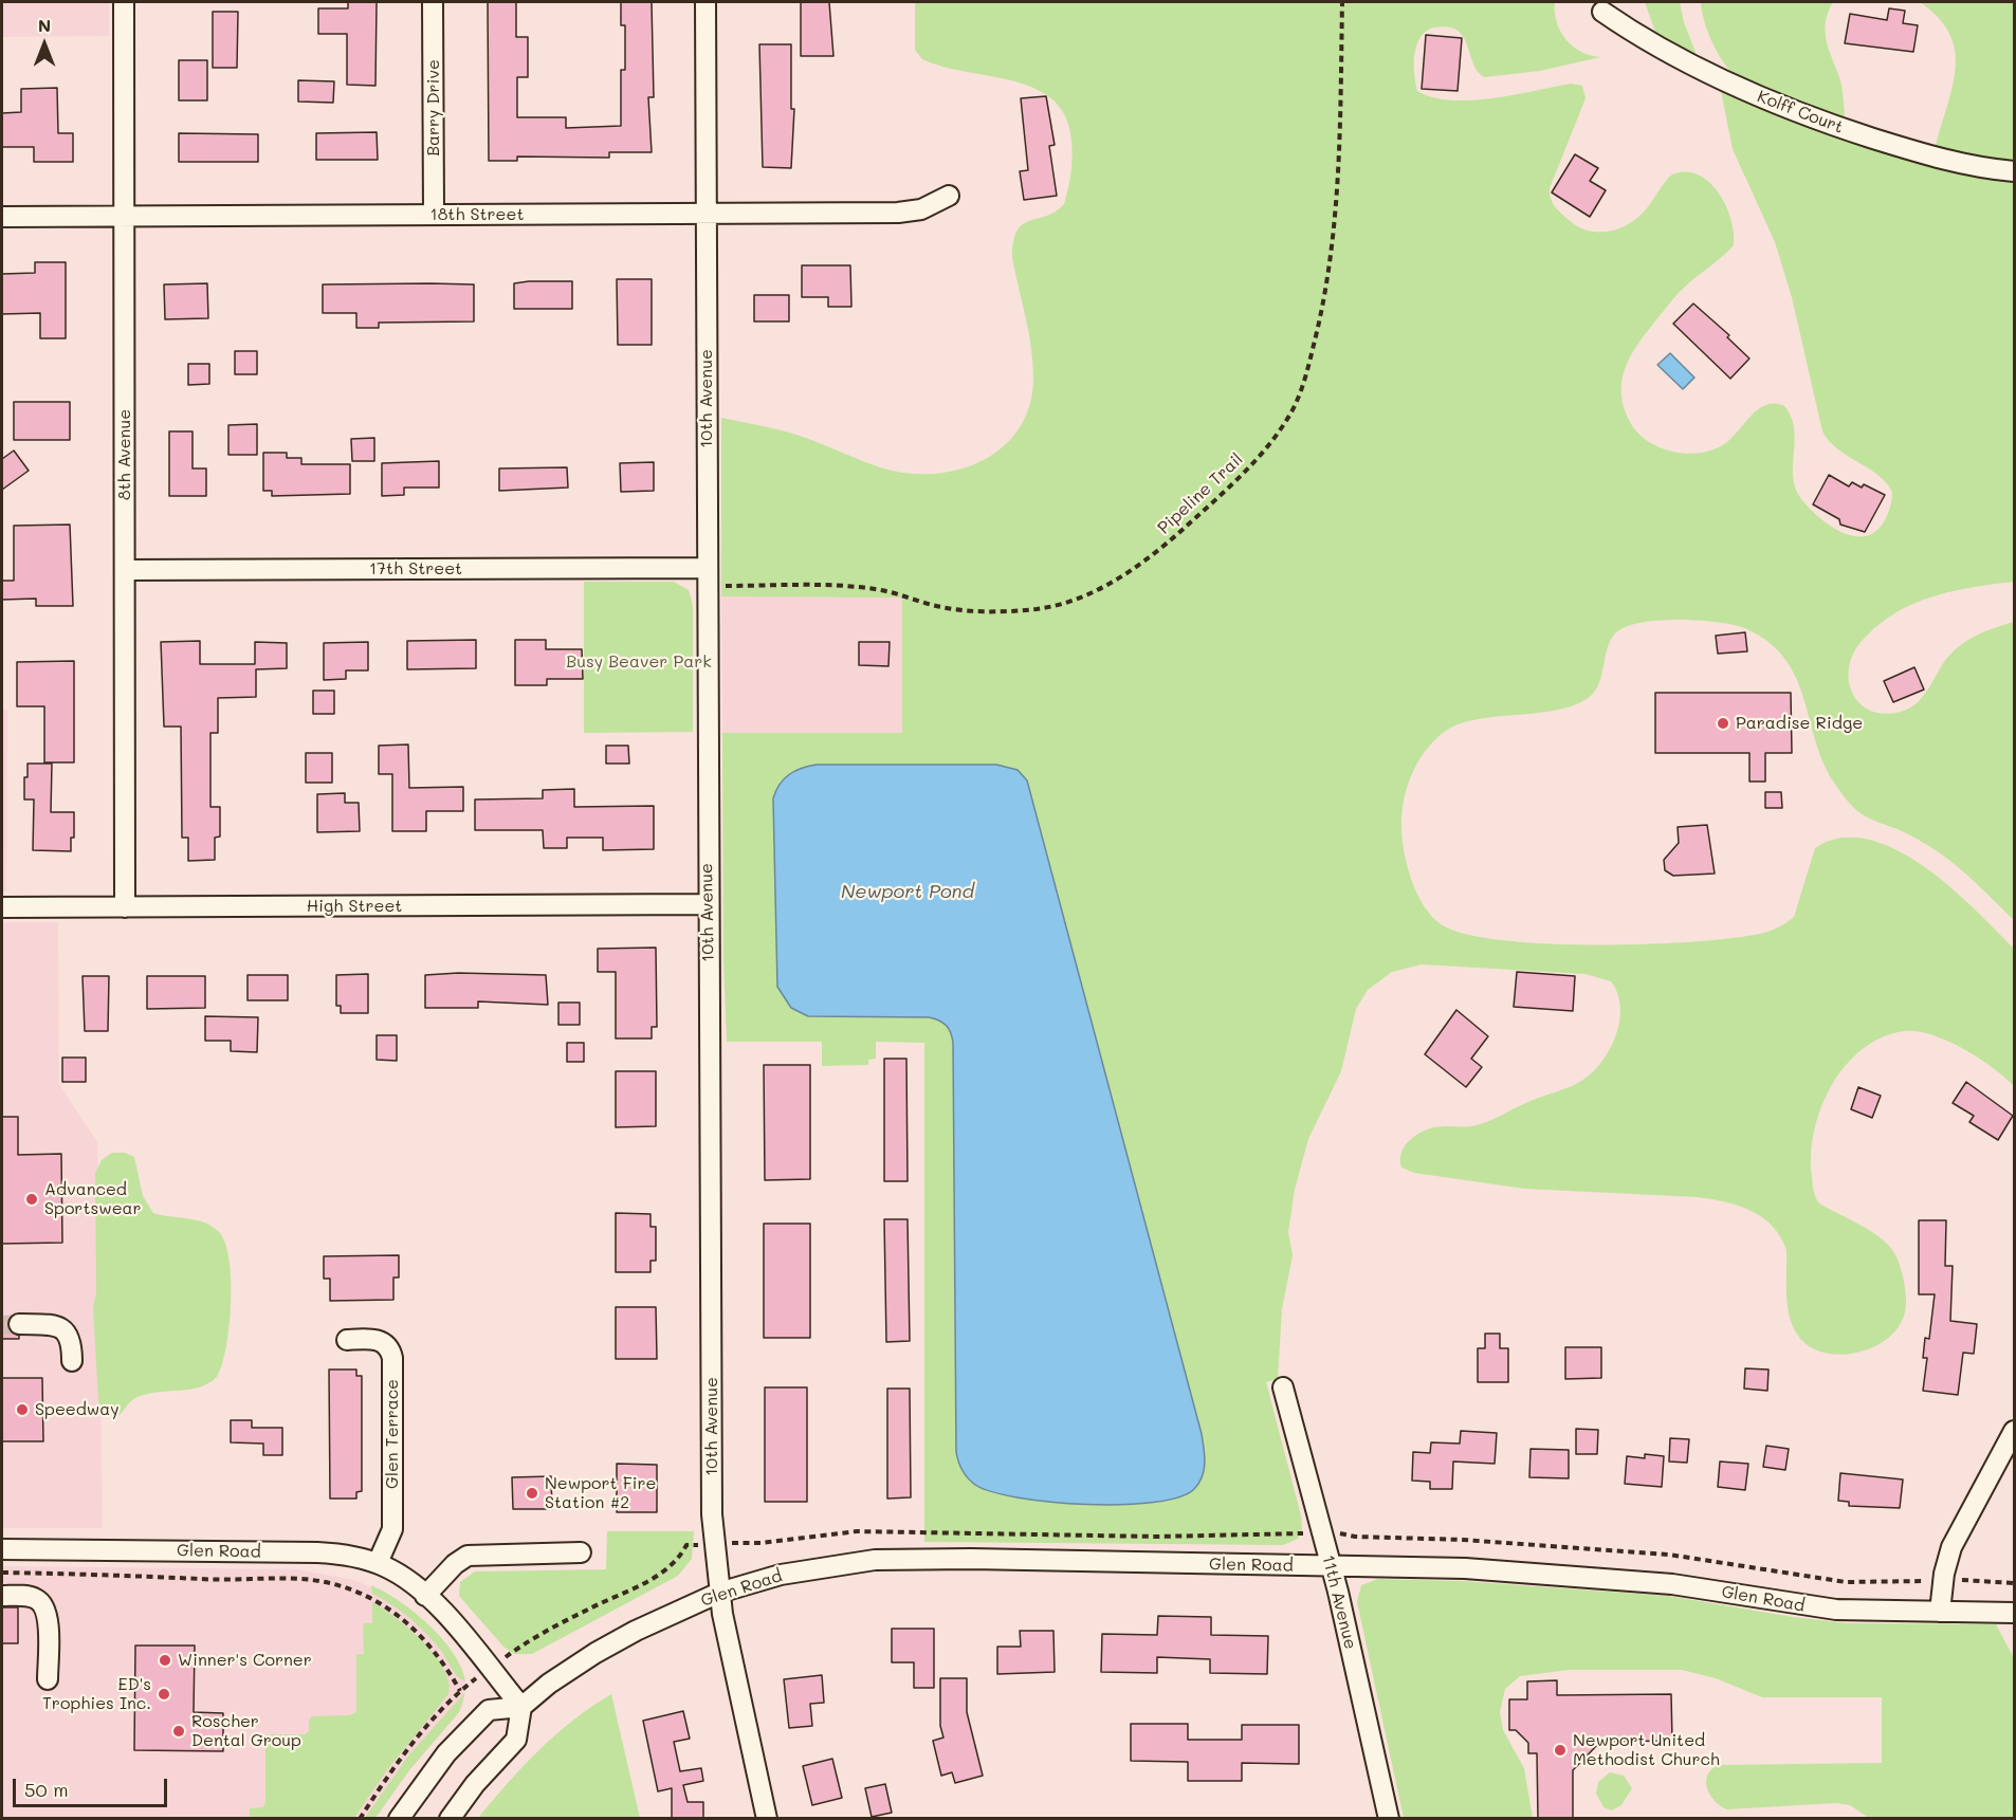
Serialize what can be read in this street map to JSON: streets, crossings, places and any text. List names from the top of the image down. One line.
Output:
{"streets":{"street":["Barry Drive","Kolff Court","18th Street","10th Avenue","8th Avenue","17th Street","High Street","Glen Terrace","Glen Road","11th Avenue"],"path":["Pipeline Trail"]},"crossings":[["Barry Drive","18th Street"],["18th Street","10th Avenue"],["18th Street","8th Avenue"],["10th Avenue","Pipeline Trail"],["10th Avenue","17th Street"],["10th Avenue","High Street"],["10th Avenue","Glen Road"],["8th Avenue","17th Street"],["8th Avenue","High Street"],["Pipeline Trail","17th Street"],["Glen Terrace","Glen Road"],["Glen Road","11th Avenue"]],"water":["Newport Pond"],"parks":["Busy Beaver Park"],"places":["Paradise Ridge","Advanced Sportswear","Speedway","Newport Fire Station #2","Winner's Corner","ED's Trophies Inc.","Roscher Dental Group","Newport United Methodist Church"],"scale_bar":"50 m","north":"top"}
